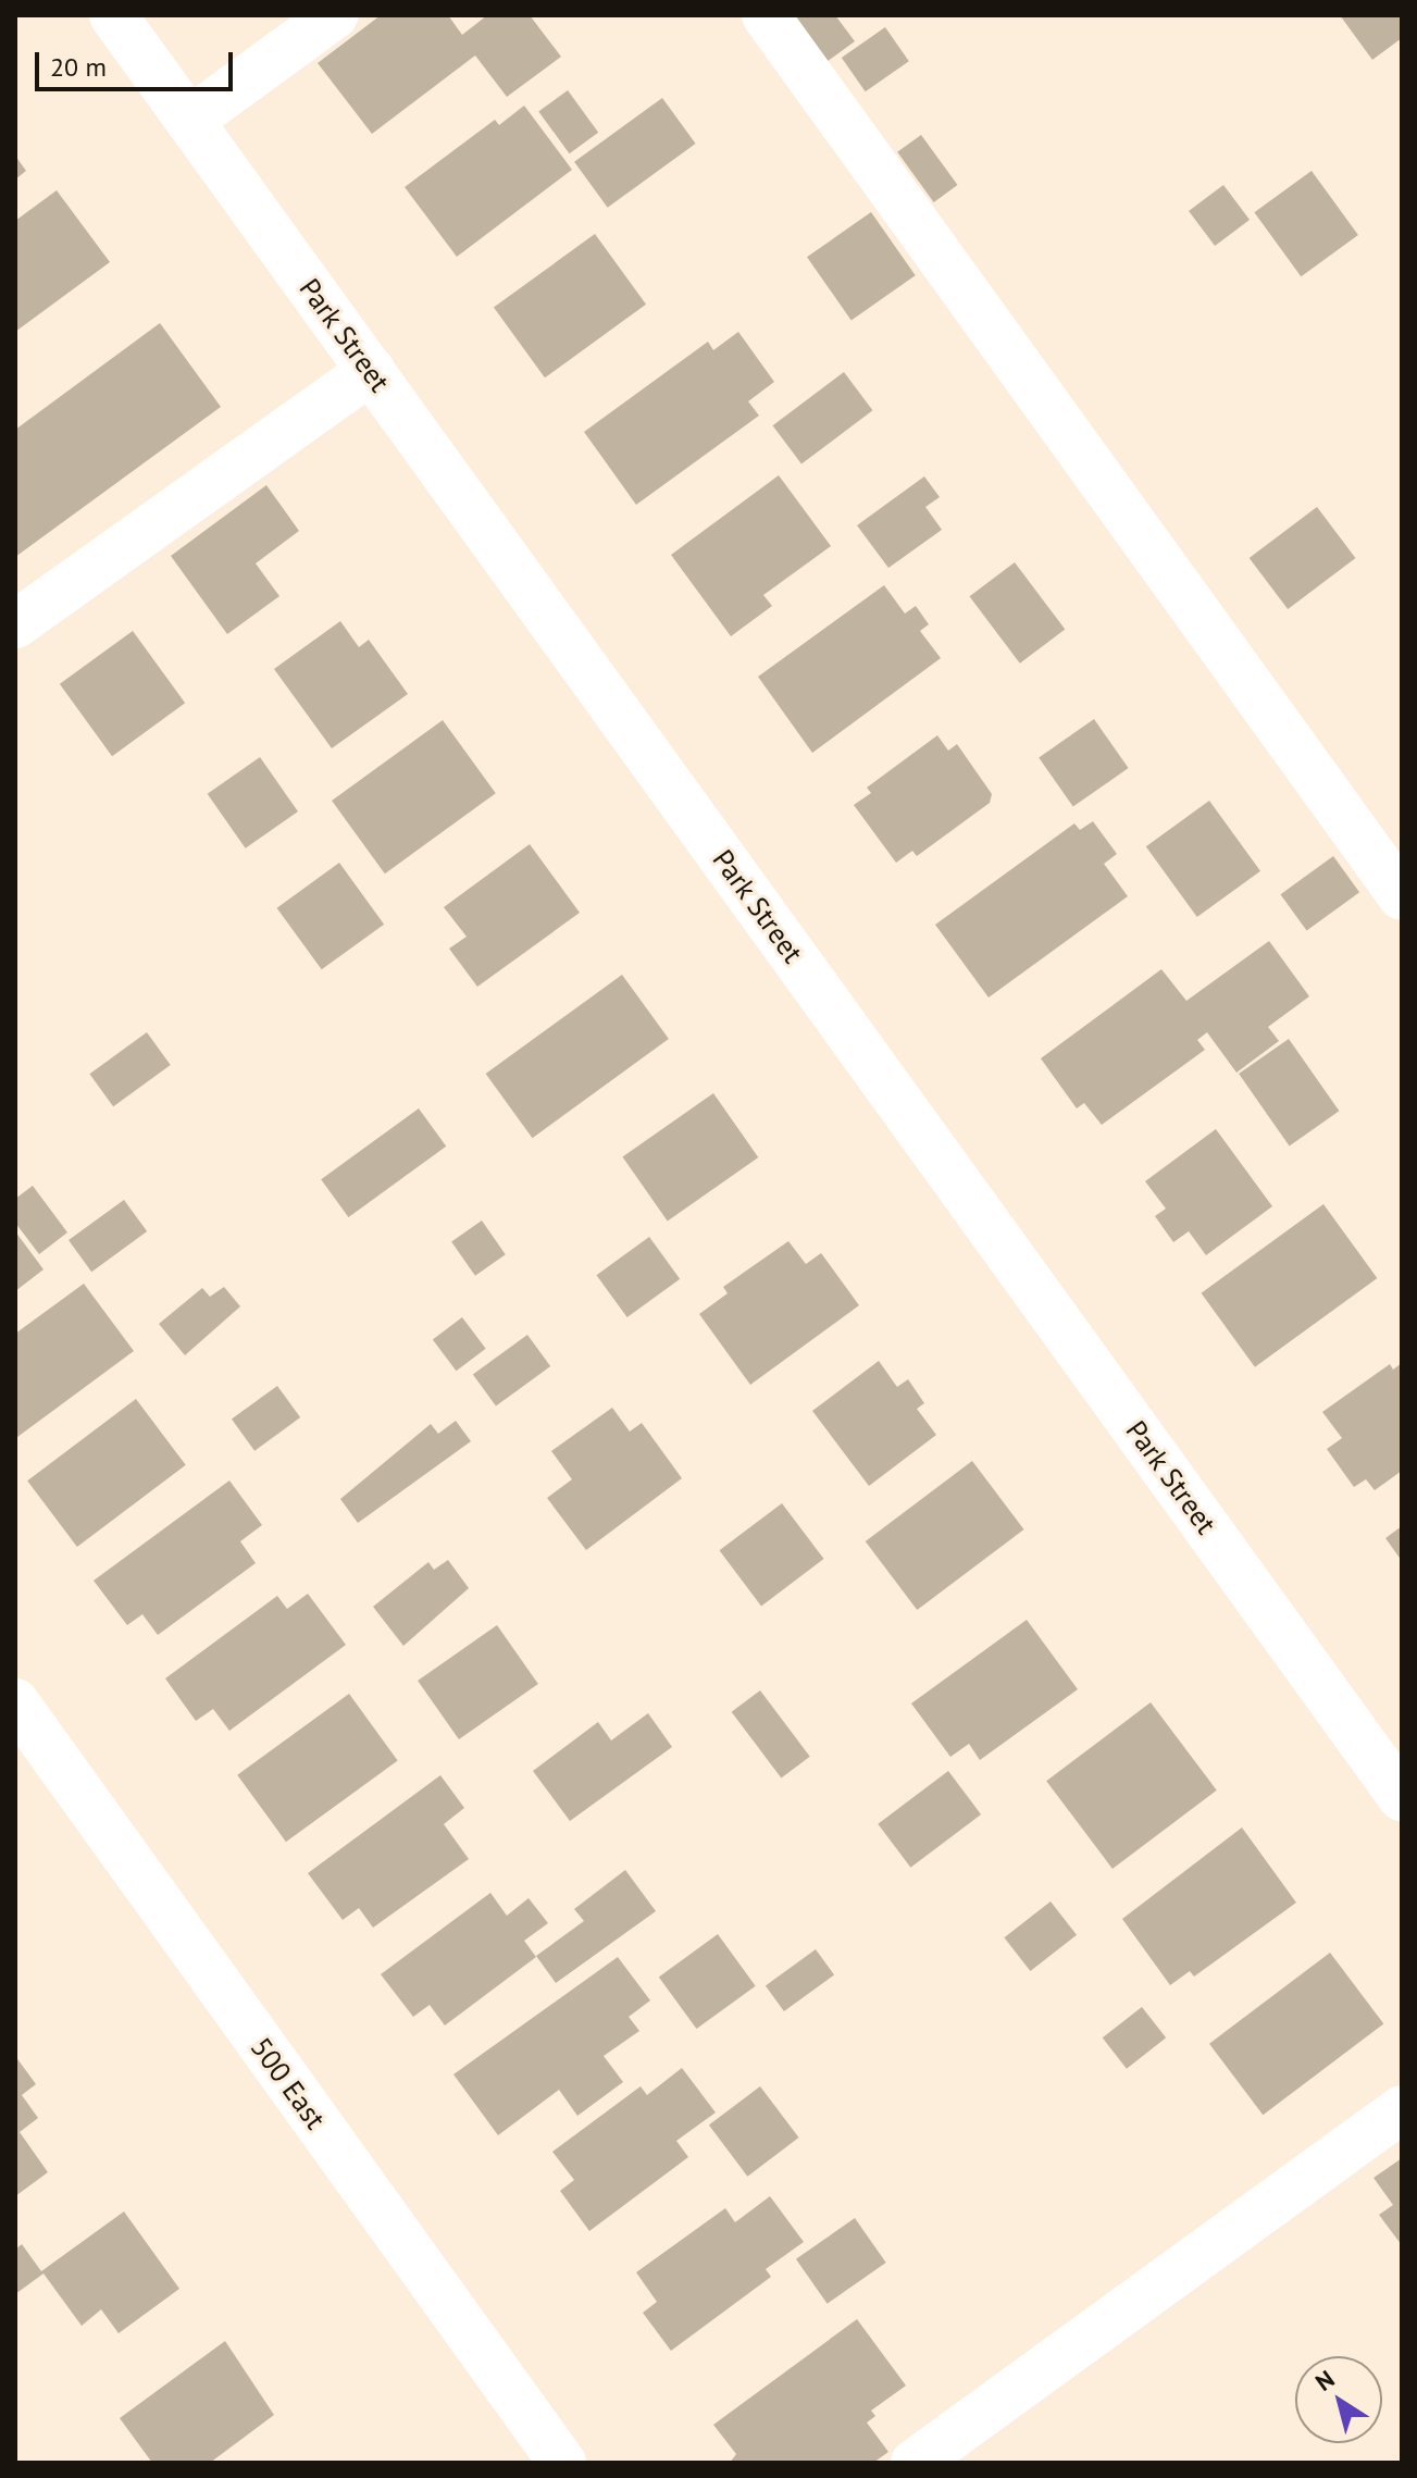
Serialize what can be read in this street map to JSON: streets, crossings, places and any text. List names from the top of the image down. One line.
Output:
{"streets":{"street":["Park Street","500 East"]},"scale_bar":"20 m","north":"top left"}
